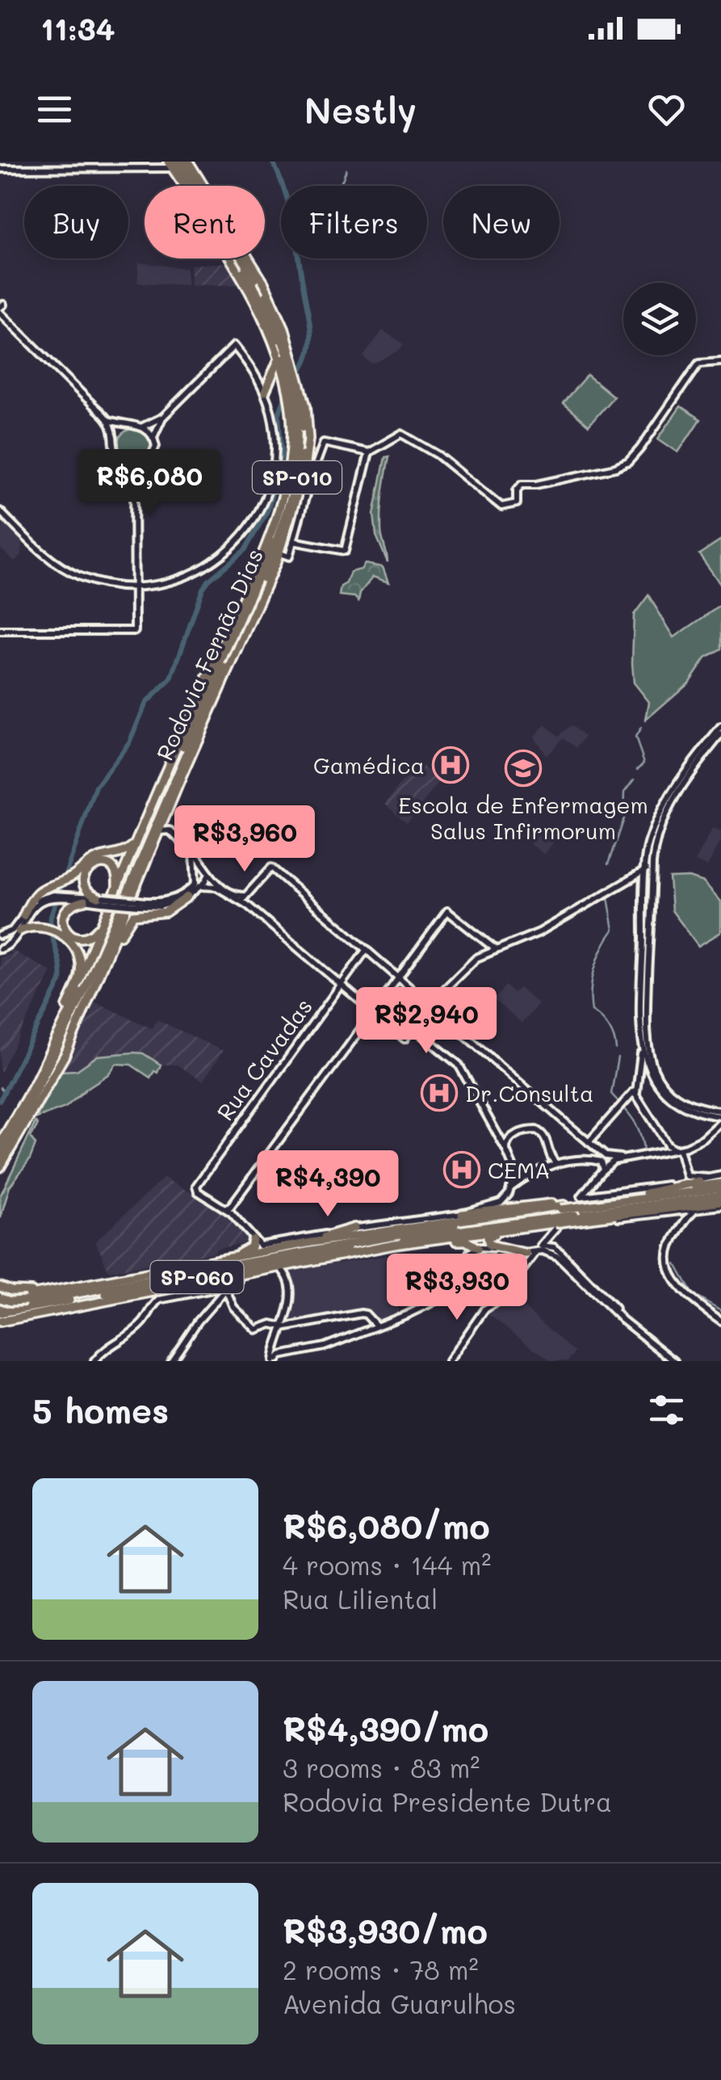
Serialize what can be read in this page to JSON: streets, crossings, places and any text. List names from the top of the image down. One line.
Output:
{"streets":{"highway":["SP-010","Rodovia Fernão Dias","SP-060"],"street":["Rua Cavadas"]},"crossings":[["SP-010","Rodovia Fernão Dias"]],"places":{"hospital":["Gamédica","Dr.Consulta","CEMA"],"school or university":["Escola de Enfermagem Salus Infirmorum"]},"page":{"status":"11:34","header":"Nestly","chip":["Buy","Rent","Filters","New"],"price":["R$6,080","R$3,960","R$2,940","R$4,390","R$3,930"],"heading":"5 homes","list":[{"name":"R$6,080/mo","note":"4 rooms · 144 m² · Rua Liliental"},{"name":"R$4,390/mo","note":"3 rooms · 83 m² · Rodovia Presidente Dutra"},{"name":"R$3,930/mo","note":"2 rooms · 78 m² · Avenida Guarulhos"}]}}
